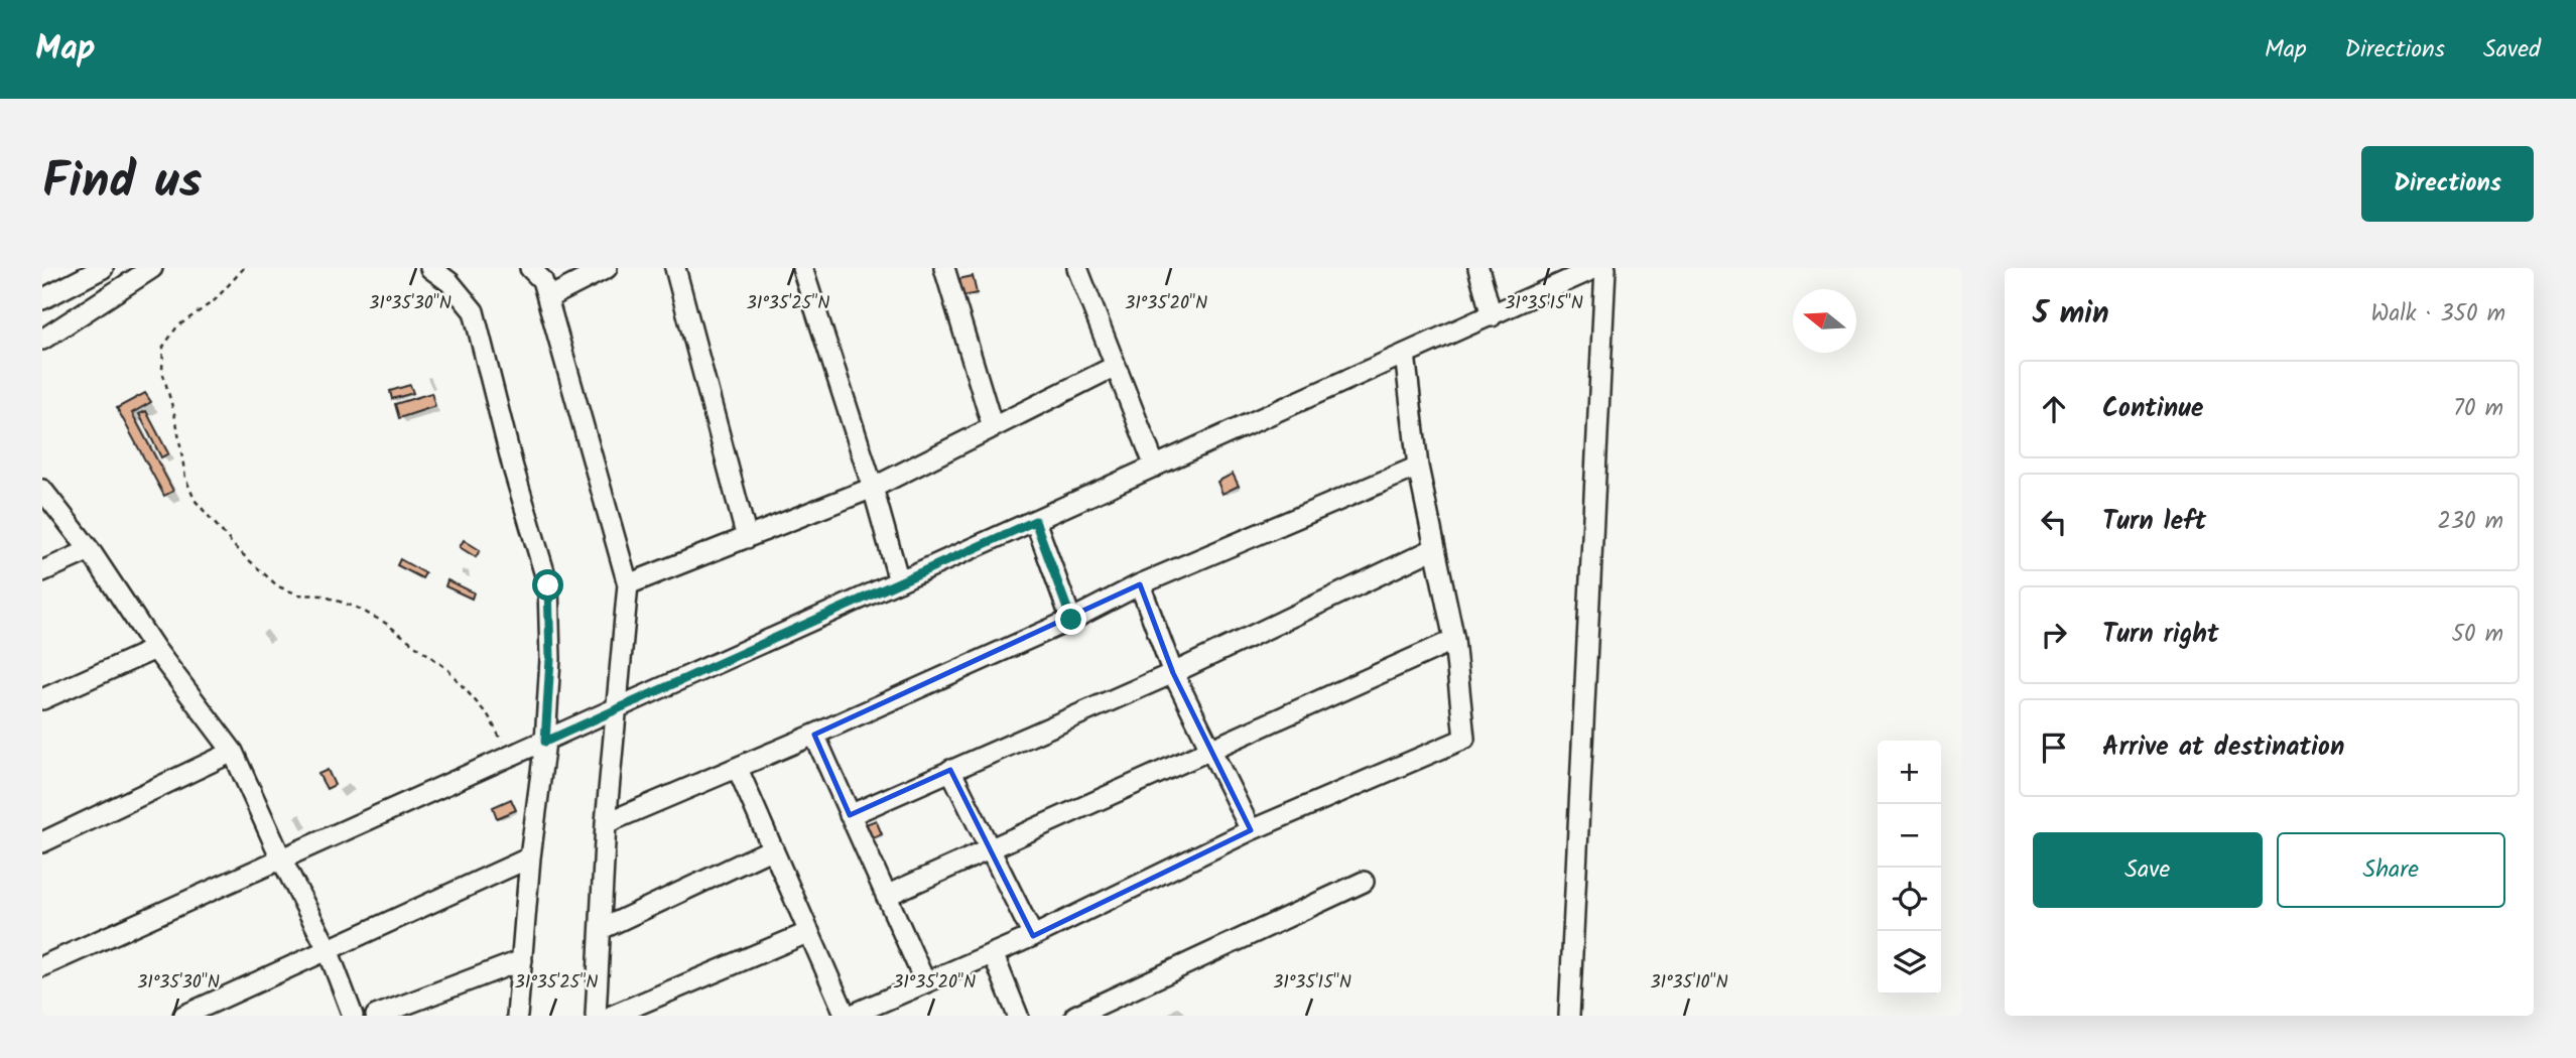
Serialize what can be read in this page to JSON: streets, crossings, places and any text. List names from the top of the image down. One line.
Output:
{"north":"left","page":{"header":"Map","nav":["Map","Directions","Saved"],"title":"Find us","buttons":["Directions",["Save","Share"]],"heading":["5 min","Walk · 350 m"],"list":[["Continue","70 m"],["Turn left","230 m"],["Turn right","50 m"],"Arrive at destination"],"map_buttons":["+","−"]},"coordinates":["31°35'30\"N","31°35'25\"N","31°35'20\"N","31°35'15\"N","31°35'10\"N"]}
